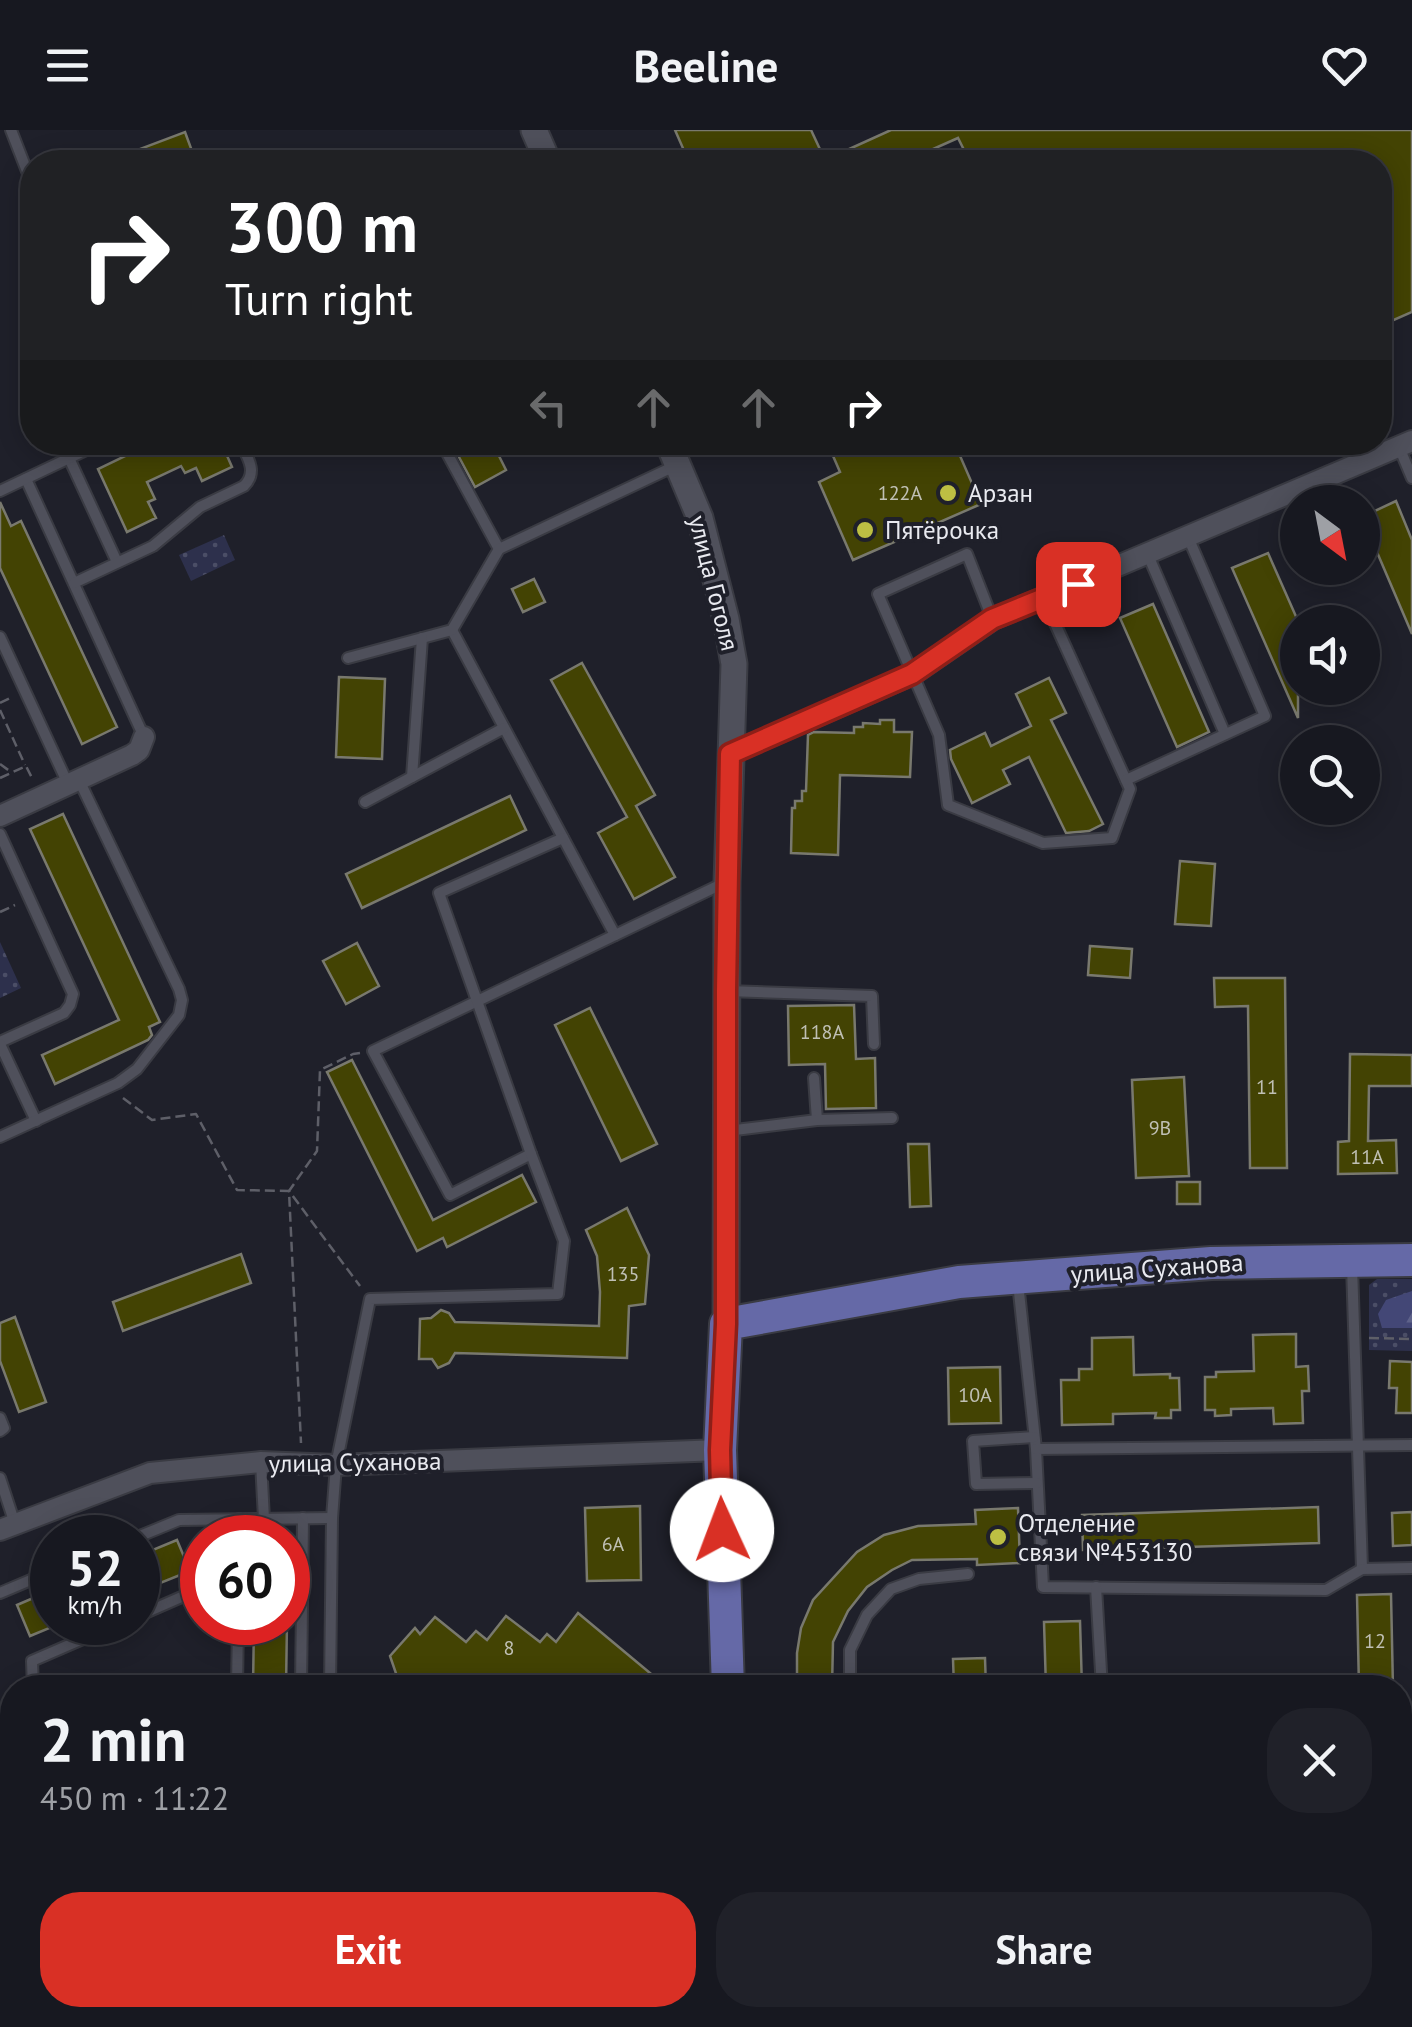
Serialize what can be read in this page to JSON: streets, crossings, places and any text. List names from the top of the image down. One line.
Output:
{"streets":{"main road":["улица Гоголя","улица Суханова"]},"crossings":[["улица Гоголя","улица Суханова"]],"places":["Арзан","Пятёрочка","Отделение связи №453130"],"house_numbers":["122А","118А","11","9В","11А","135","10А","6А","12","8"],"north":"bottom right","page":{"header":"Beeline","turn":["300 m","Turn right"],"speed":"52 km/h","limit":"60","heading":["2 min","450 m · 11:22"],"buttons":["Exit","Share"]}}
